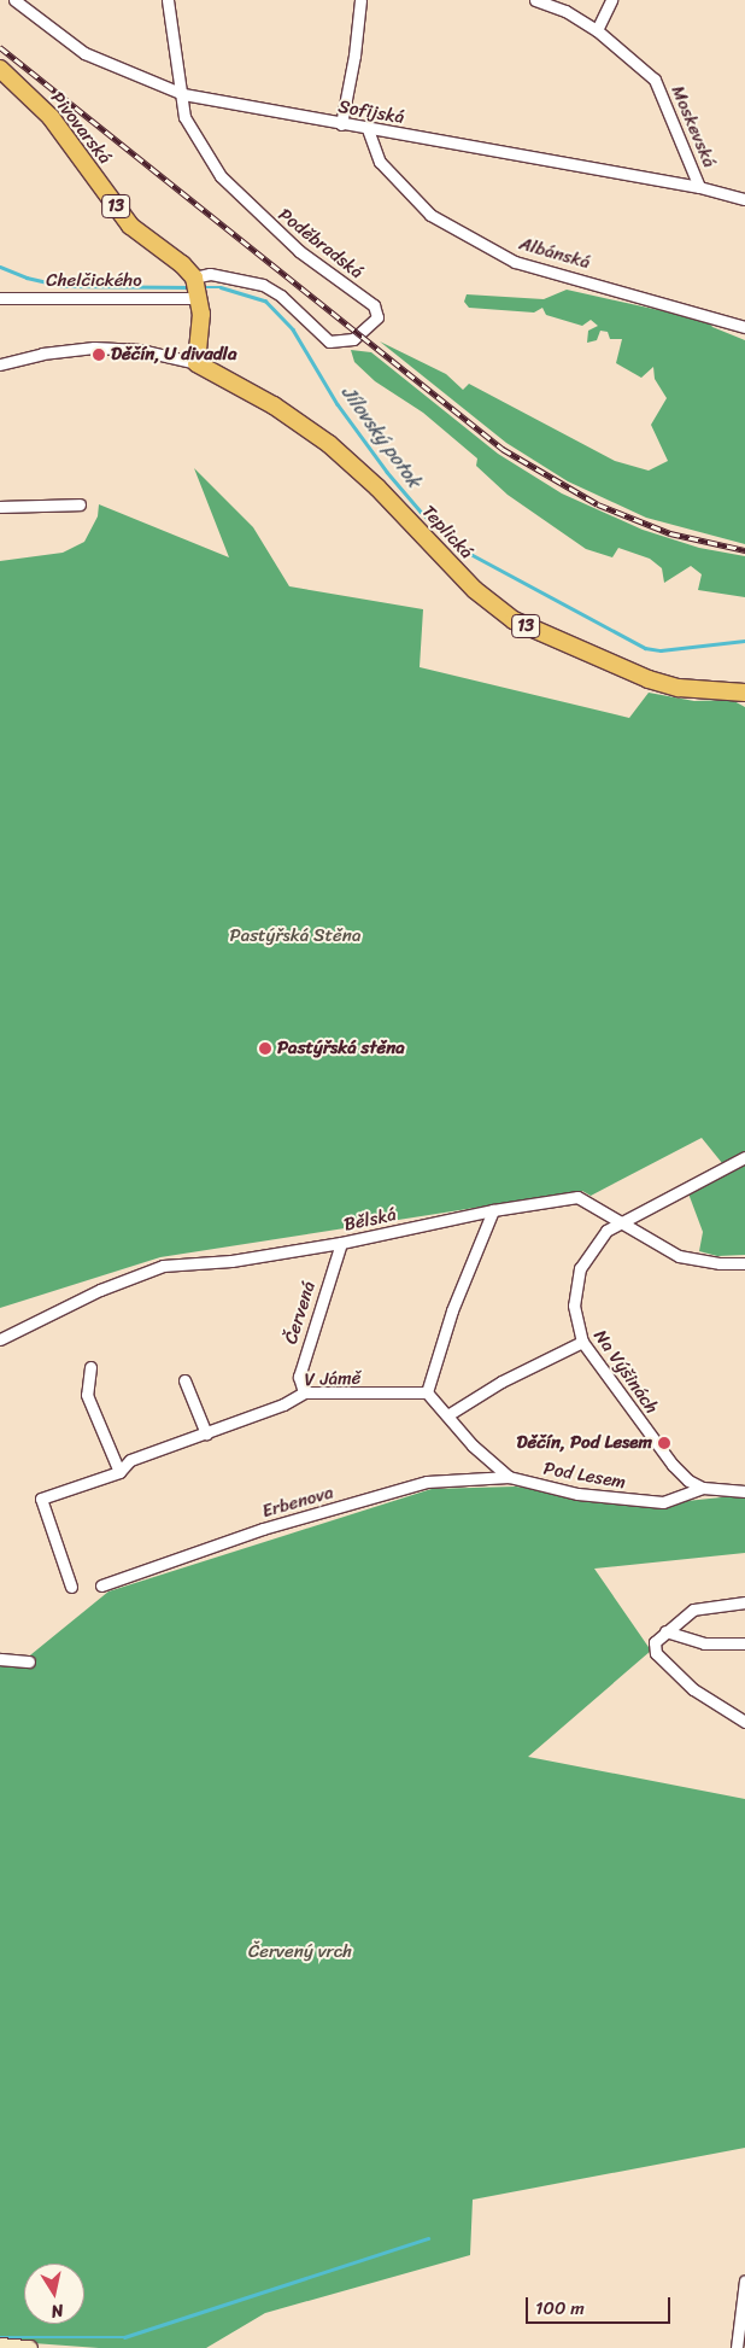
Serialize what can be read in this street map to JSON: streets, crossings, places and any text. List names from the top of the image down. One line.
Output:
{"streets":{"main road":["Pivovarská","13","Teplická"],"street":["Sofijská","Moskevská","Poděbradská","Albánská","Chelčického","Bělská","Červená","Na Výšinách","V Jámě","Pod Lesem","Erbenova"]},"crossings":[["Sofijská","Moskevská"],["Sofijská","Poděbradská"],["Sofijská","Albánská"],["Pivovarská","Poděbradská"],["Pivovarská","Chelčického"],["Poděbradská","Chelčického"],["Bělská","Červená"],["Bělská","Na Výšinách"],["Červená","V Jámě"],["Na Výšinách","Pod Lesem"],["Pod Lesem","Erbenova"]],"water":["Jílovský potok"],"parks":["Pastýřská Stěna","Červený vrch"],"places":["Děčín, U divadla","Pastýřská stěna","Děčín, Pod Lesem"],"scale_bar":"100 m","north":"bottom"}
